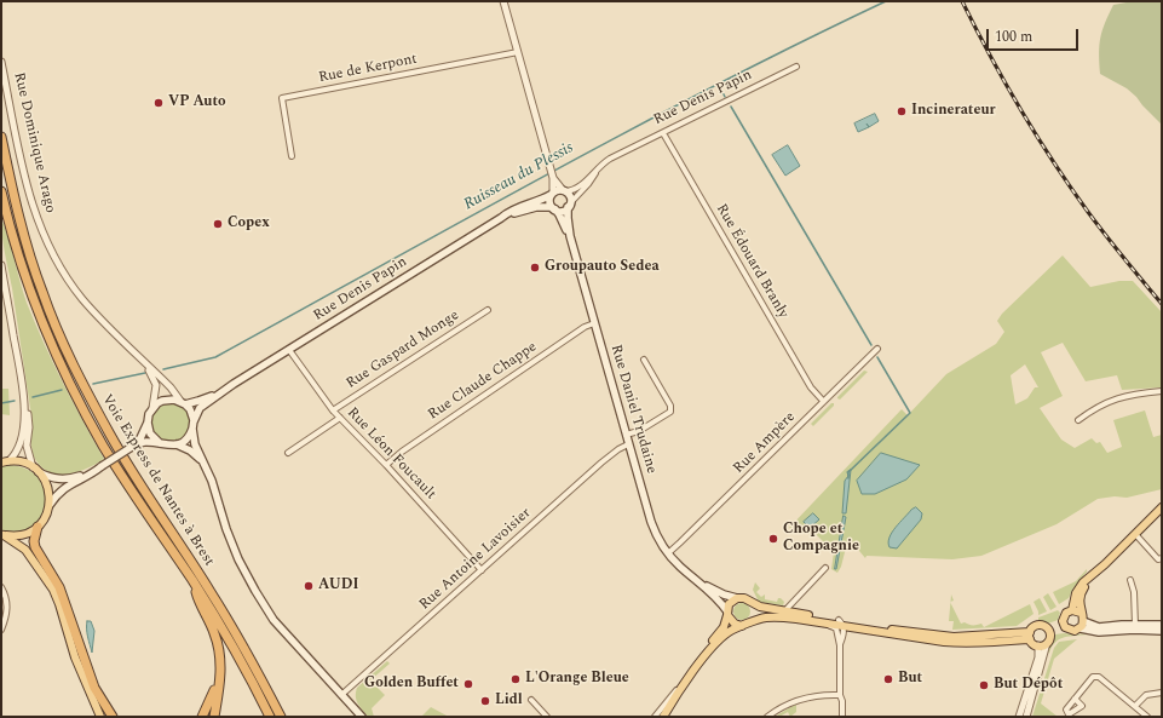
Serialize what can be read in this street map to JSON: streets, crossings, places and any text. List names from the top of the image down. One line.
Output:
{"streets":{"highway":["Voie Express de Nantes à Brest"],"main road":["Rue Denis Papin","Rue Daniel Trudaine"],"street":["Rue de Kerpont","Rue Dominique Arago","Rue Édouard Branly","Rue Gaspard Monge","Rue Claude Chappe","Rue Ampère","Rue Léon Foucault","Rue Antoine Lavoisier"]},"crossings":[["Rue Denis Papin","Rue Dominique Arago"],["Rue Denis Papin","Rue Édouard Branly"],["Rue Denis Papin","Rue Daniel Trudaine"],["Rue Denis Papin","Rue Léon Foucault"],["Rue Édouard Branly","Rue Ampère"],["Rue Gaspard Monge","Rue Léon Foucault"],["Rue Claude Chappe","Rue Daniel Trudaine"],["Rue Claude Chappe","Rue Léon Foucault"],["Rue Daniel Trudaine","Rue Ampère"],["Rue Daniel Trudaine","Rue Antoine Lavoisier"],["Rue Léon Foucault","Rue Antoine Lavoisier"]],"water":["Ruisseau du Plessis"],"places":["VP Auto","Incinerateur","Copex","Groupauto Sedea","Chope et Compagnie","AUDI","L'Orange Bleue","But","Golden Buffet","But Dépôt","Lidl"],"scale_bar":"100 m"}
